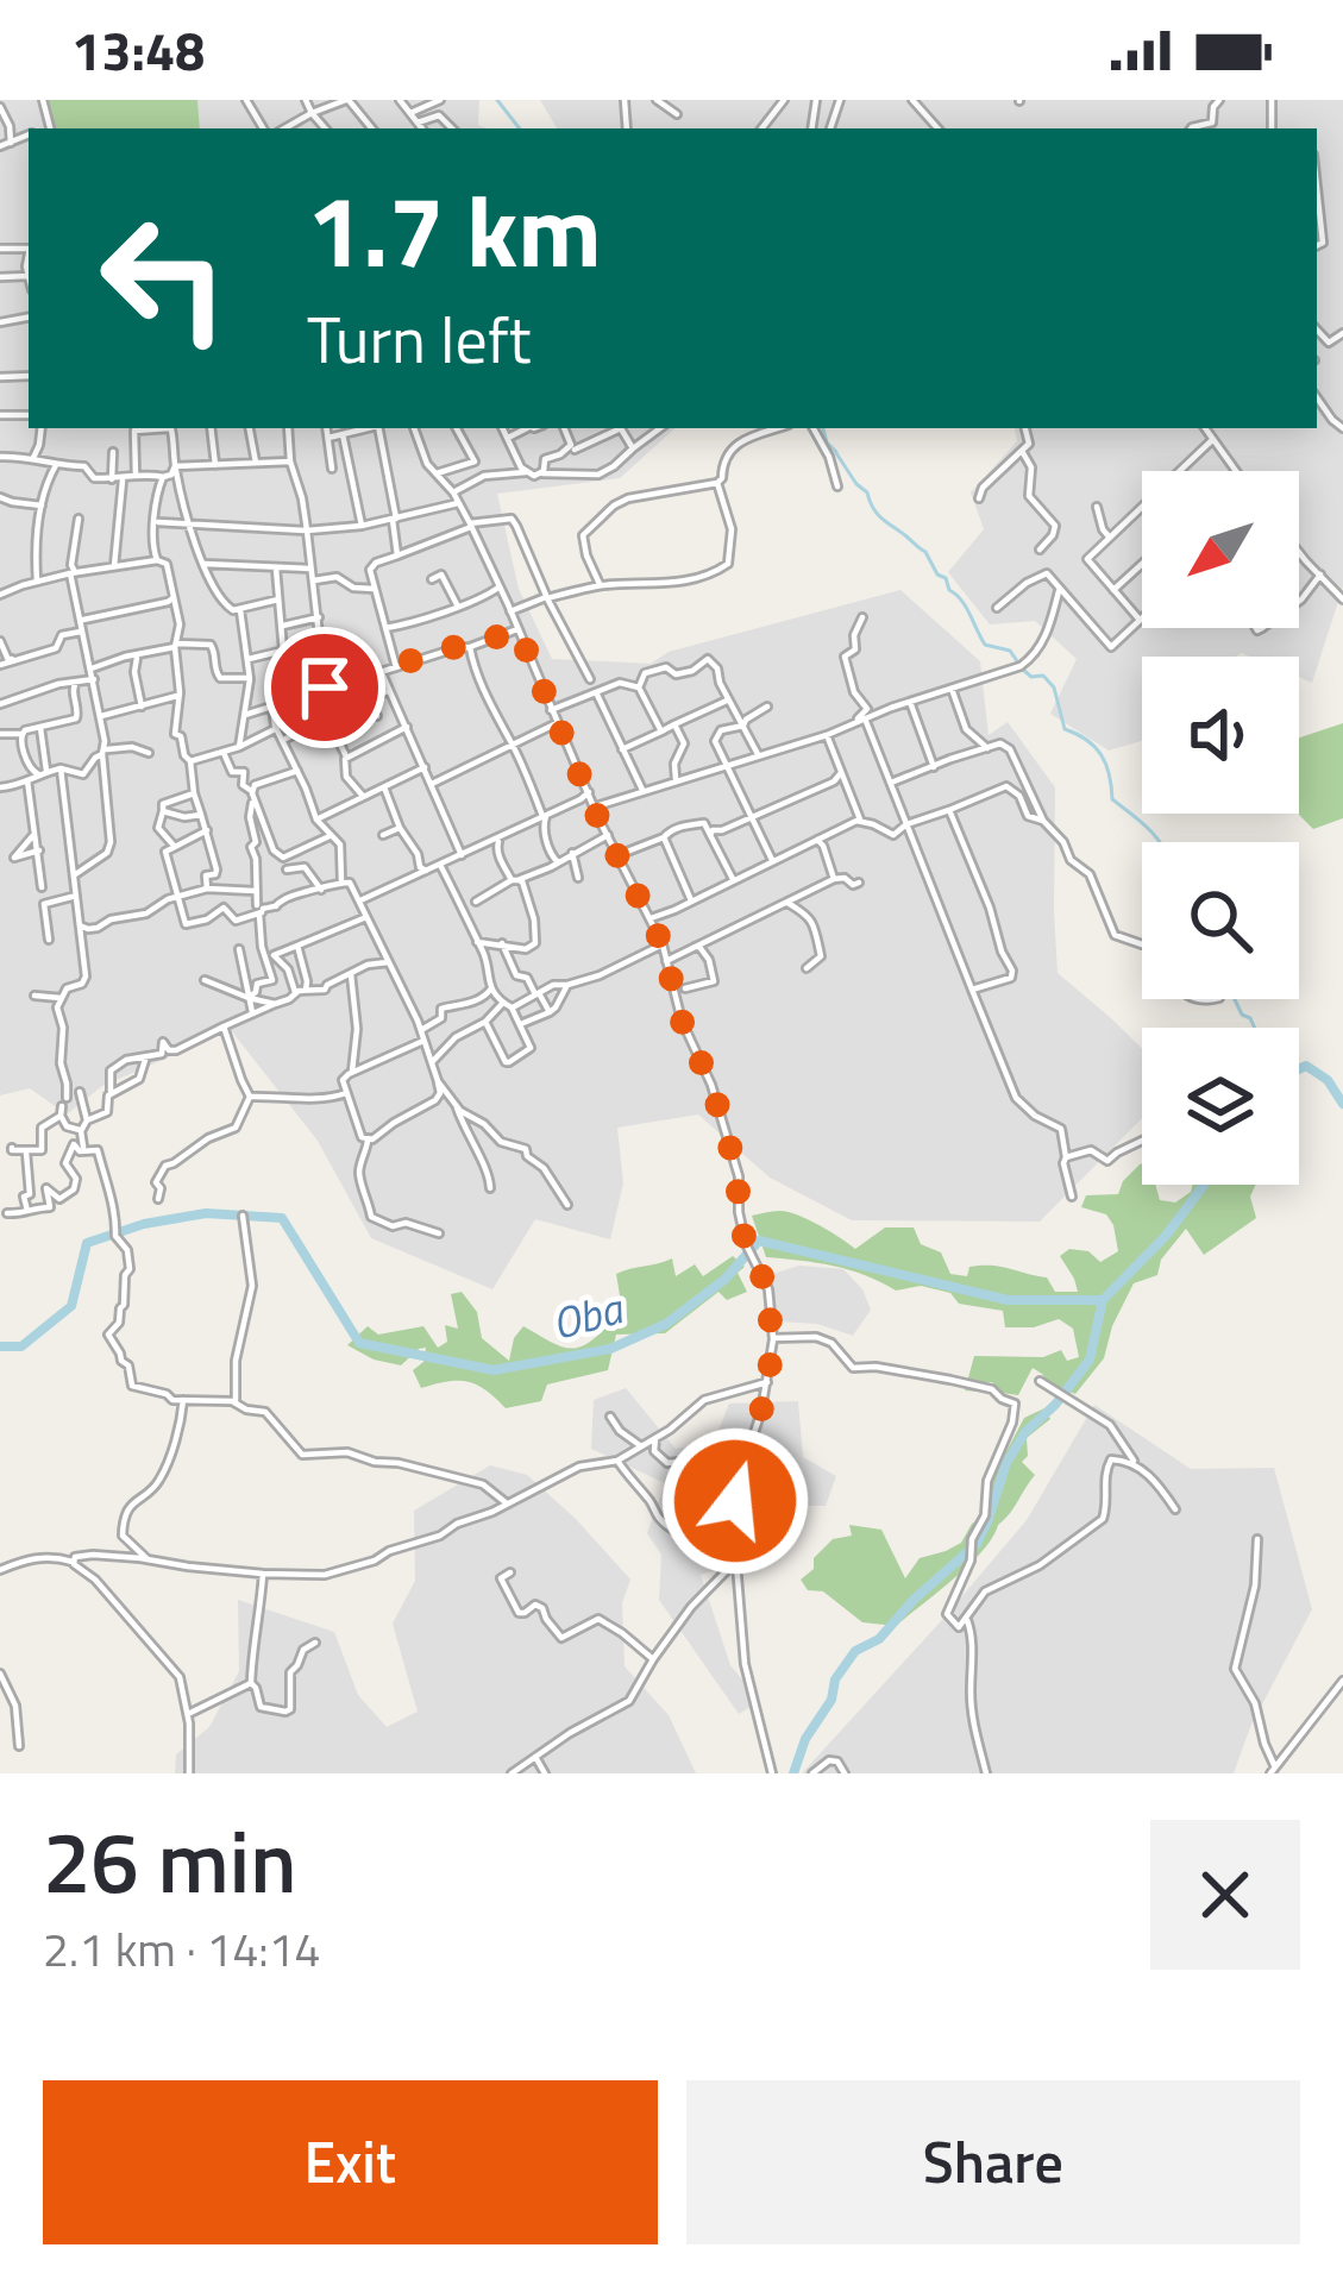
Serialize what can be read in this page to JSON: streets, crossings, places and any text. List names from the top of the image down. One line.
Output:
{"water":["Oba"],"north":"bottom left","page":{"status":"13:48","turn":["1.7 km","Turn left"],"heading":["26 min","2.1 km · 14:14"],"buttons":["Exit","Share"]}}
